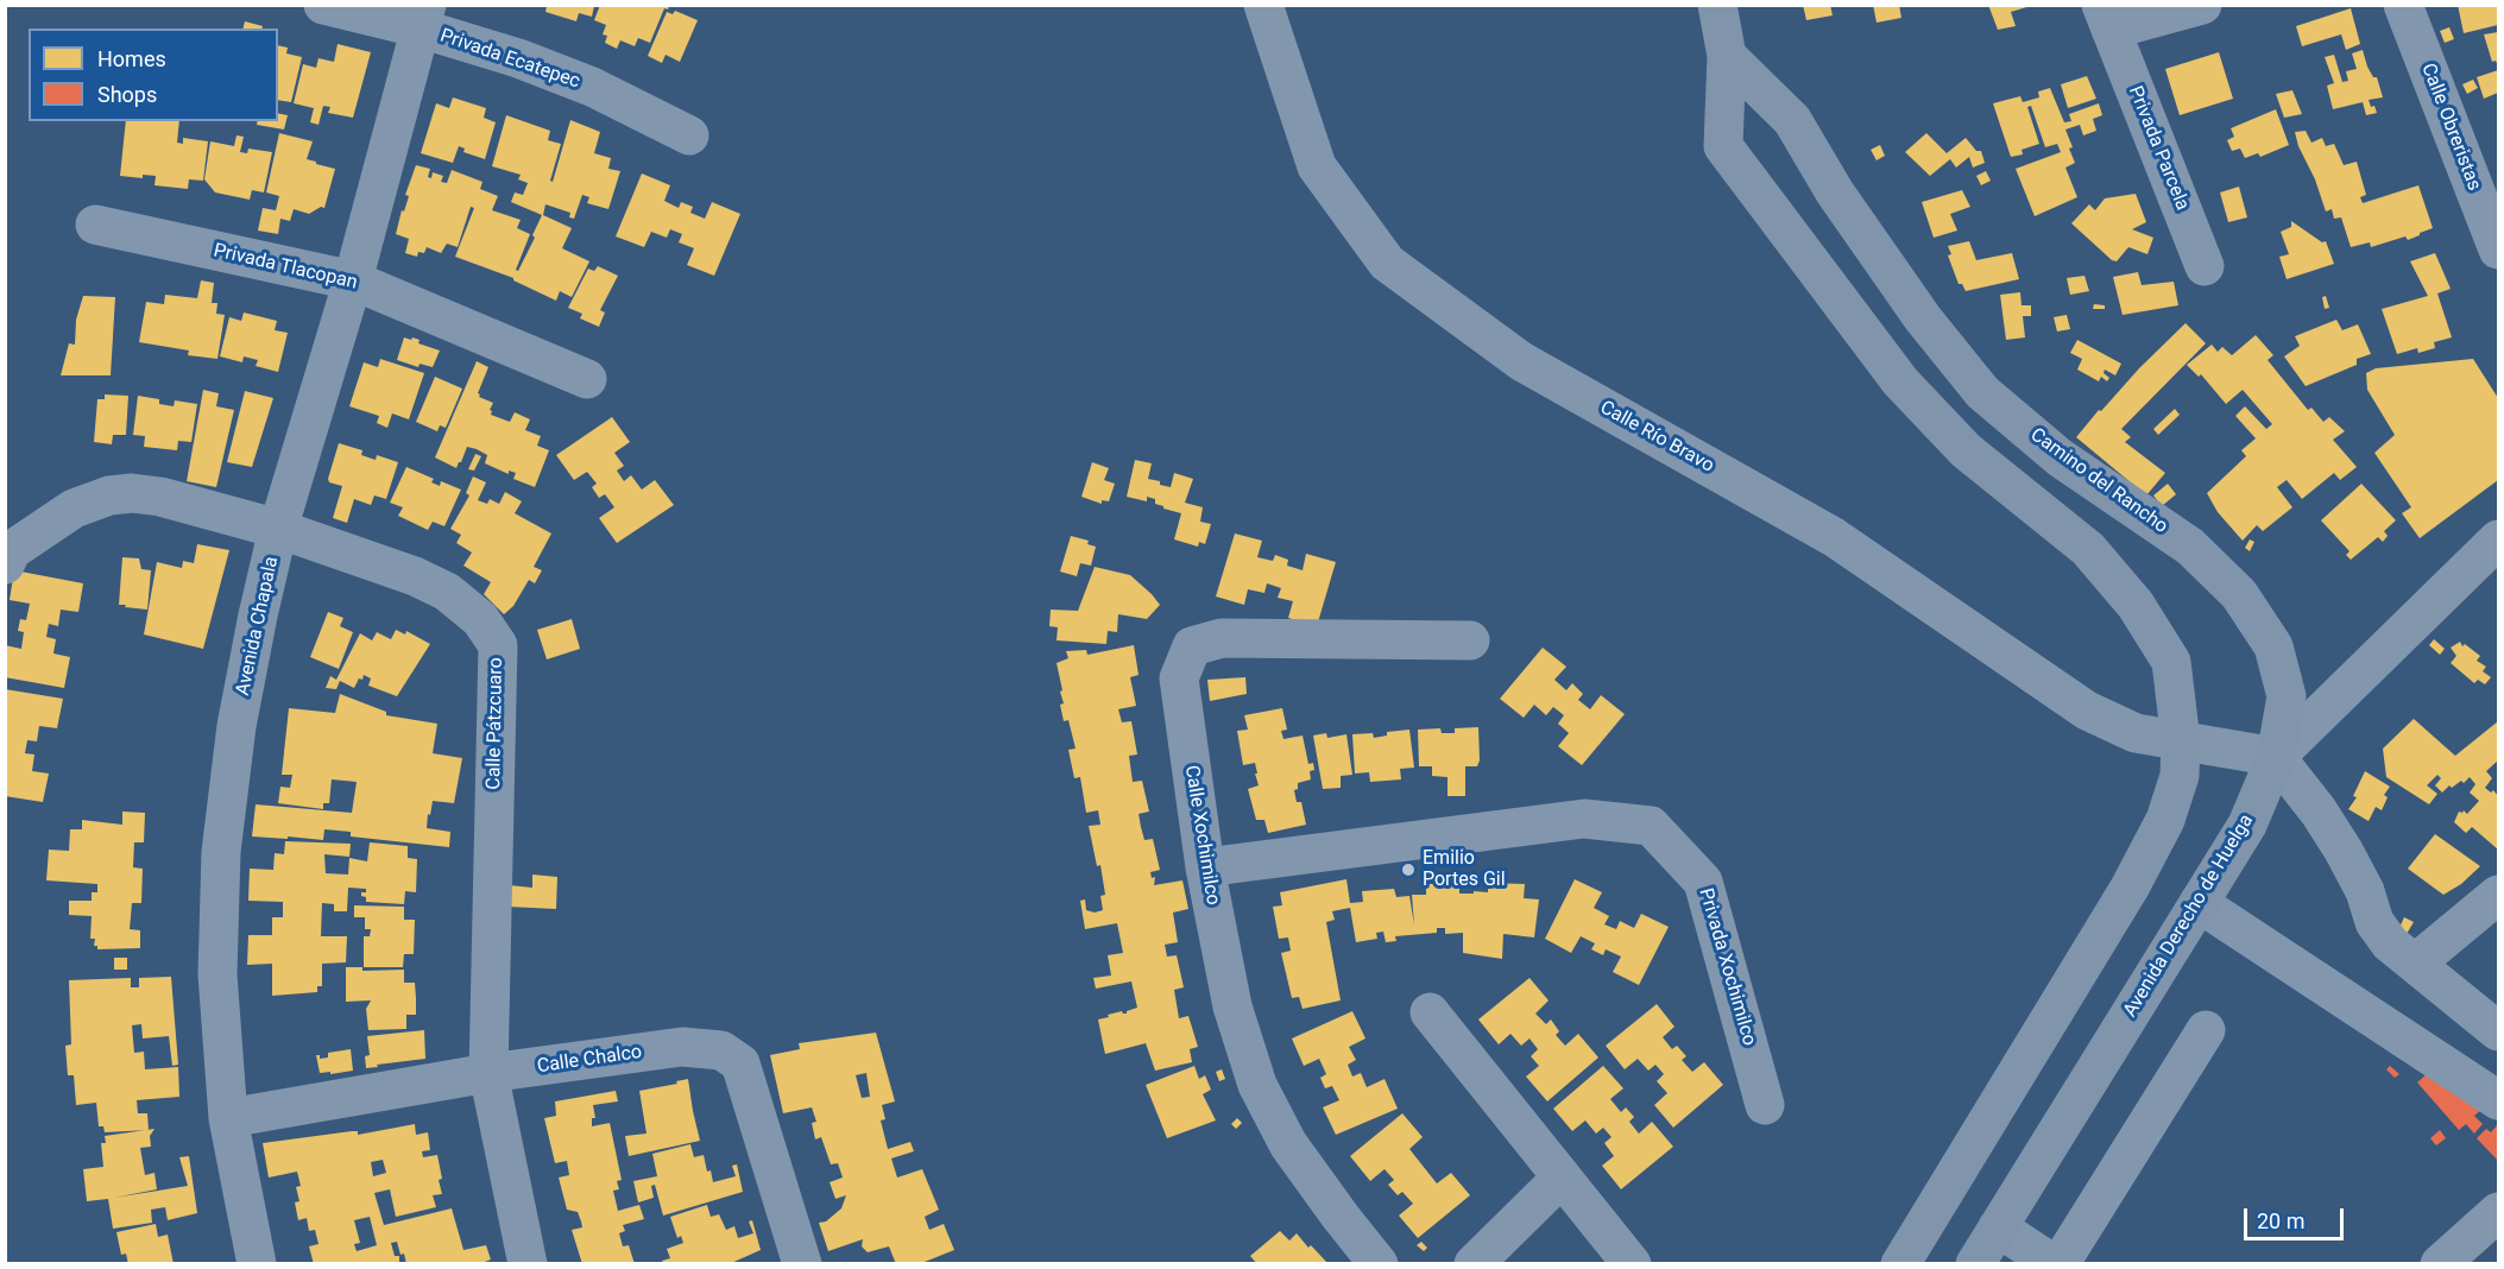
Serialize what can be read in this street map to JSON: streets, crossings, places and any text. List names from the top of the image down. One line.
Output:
{"streets":{"main road":["Camino del Rancho","Avenida Derecho de Huelga"],"street":["Privada Ecatepec","Calle Obreristas","Privada Parcela","Privada Tlacopan","Calle Río Bravo","Avenida Chapala","Calle Pátzcuaro","Calle Xochimilco","Privada Xochimilco","Calle Chalco"]},"crossings":[["Privada Ecatepec","Avenida Chapala"],["Privada Tlacopan","Avenida Chapala"],["Calle Río Bravo","Camino del Rancho"],["Calle Río Bravo","Avenida Derecho de Huelga"],["Camino del Rancho","Avenida Derecho de Huelga"],["Avenida Chapala","Calle Pátzcuaro"],["Avenida Chapala","Calle Chalco"],["Calle Pátzcuaro","Calle Chalco"],["Calle Xochimilco","Privada Xochimilco"]],"places":["Emilio Portes Gil"],"legend":["Homes","Shops"],"scale_bar":"20 m"}
